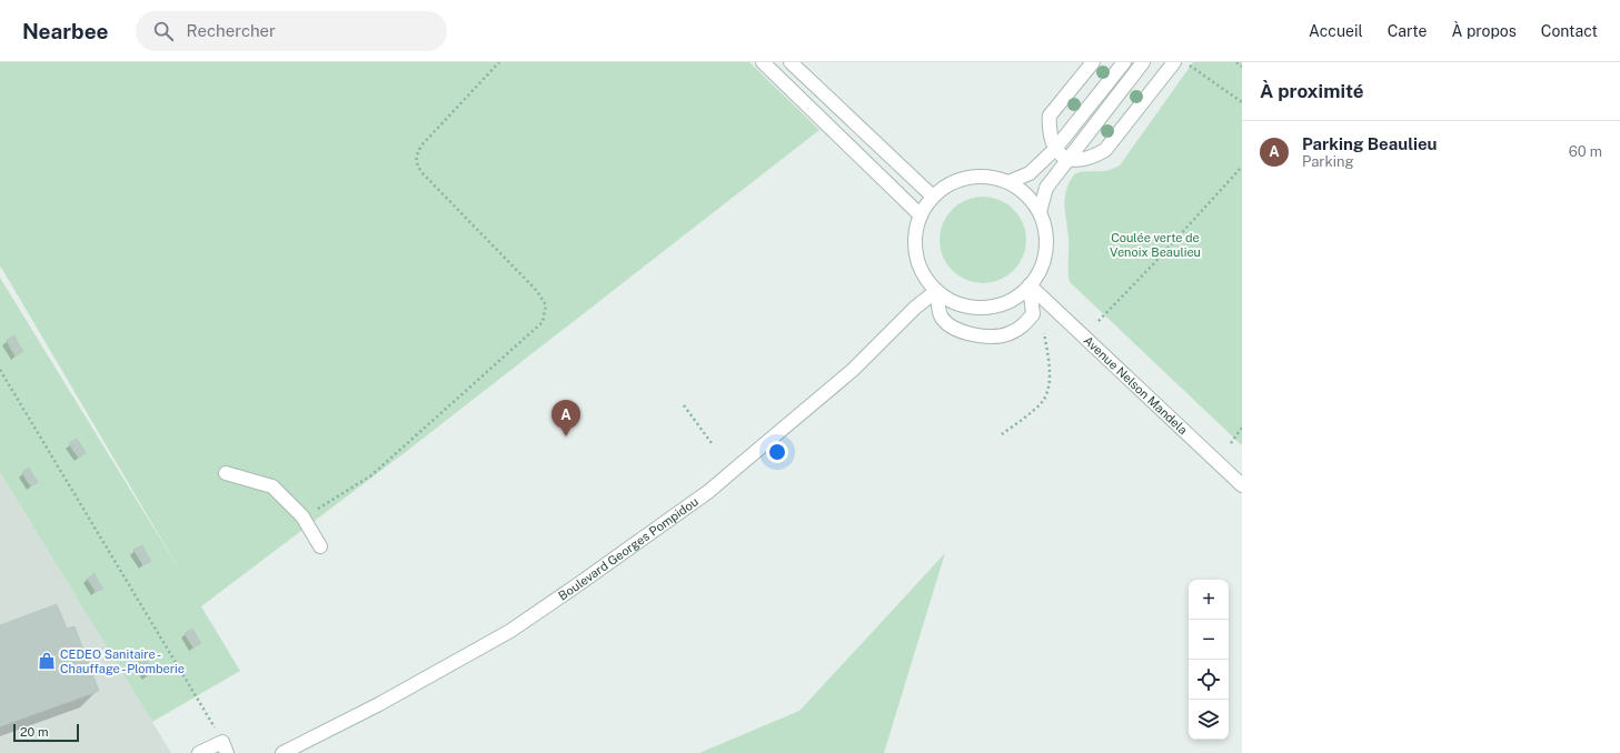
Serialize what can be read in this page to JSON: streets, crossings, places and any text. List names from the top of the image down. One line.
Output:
{"streets":{"street":["Avenue Nelson Mandela","Boulevard Georges Pompidou"]},"crossings":[["Avenue Nelson Mandela","Boulevard Georges Pompidou"]],"parks":["Coulée verte de Venoix Beaulieu"],"places":{"shop":["CEDEO Sanitaire - Chauffage - Plomberie"]},"scale_bar":"20 m","page":{"header":"Nearbee","search":"Rechercher","nav":["Accueil","Carte","À propos","Contact"],"heading":"À proximité","list":[{"mark":"A","name":"Parking Beaulieu","note":"Parking","value":"60 m"}],"pins":"A","map_buttons":["+","−"],"scale":"20 m"}}
